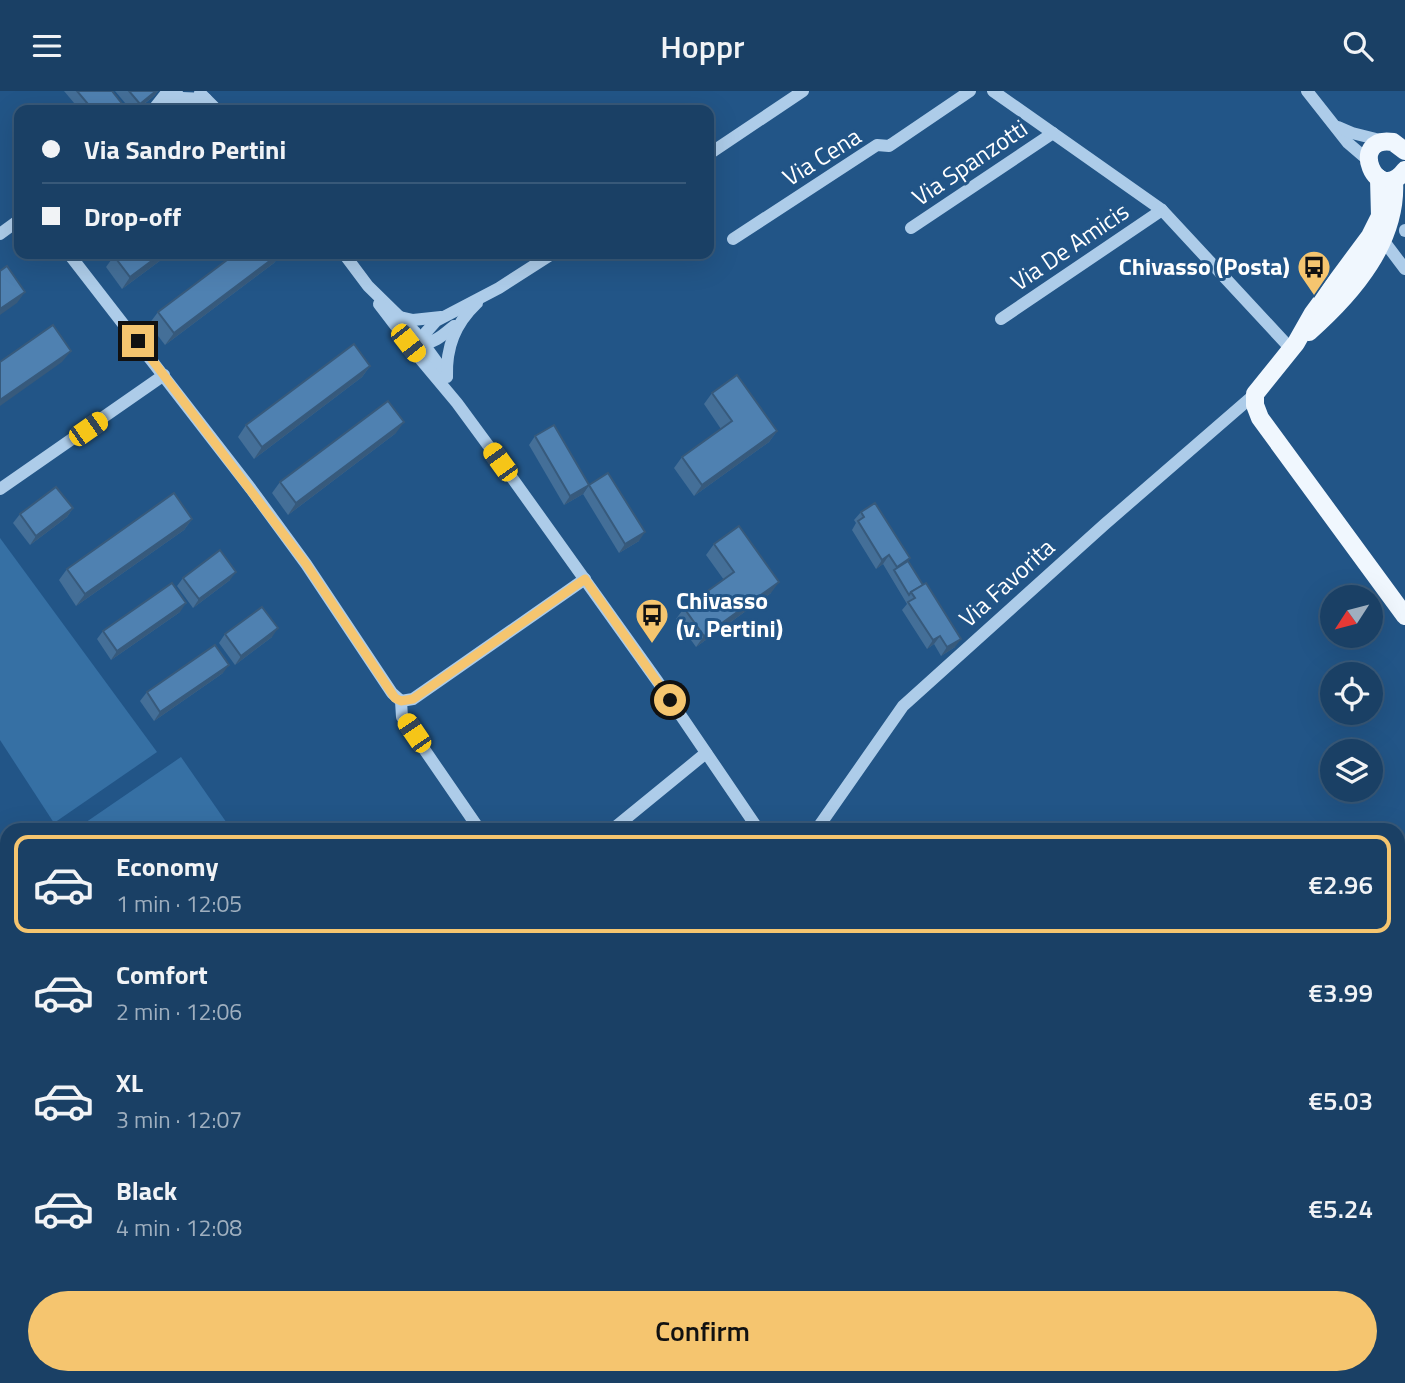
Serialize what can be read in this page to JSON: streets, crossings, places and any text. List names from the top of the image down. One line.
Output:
{"streets":{"street":["Via Cena","Via Spanzotti","Via De Amicis","Via Favorita"]},"places":{"bus stop":["Chivasso (Posta)","Chivasso (v. Pertini)"]},"north":"bottom left","page":{"header":"Hoppr","banner":["Via Sandro Pertini","Drop-off"],"list":[{"name":"Economy","note":"1 min · 12:05","value":"€2.96"},{"name":"Comfort","note":"2 min · 12:06","value":"€3.99"},{"name":"XL","note":"3 min · 12:07","value":"€5.03"},{"name":"Black","note":"4 min · 12:08","value":"€5.24"}],"buttons":"Confirm"}}
